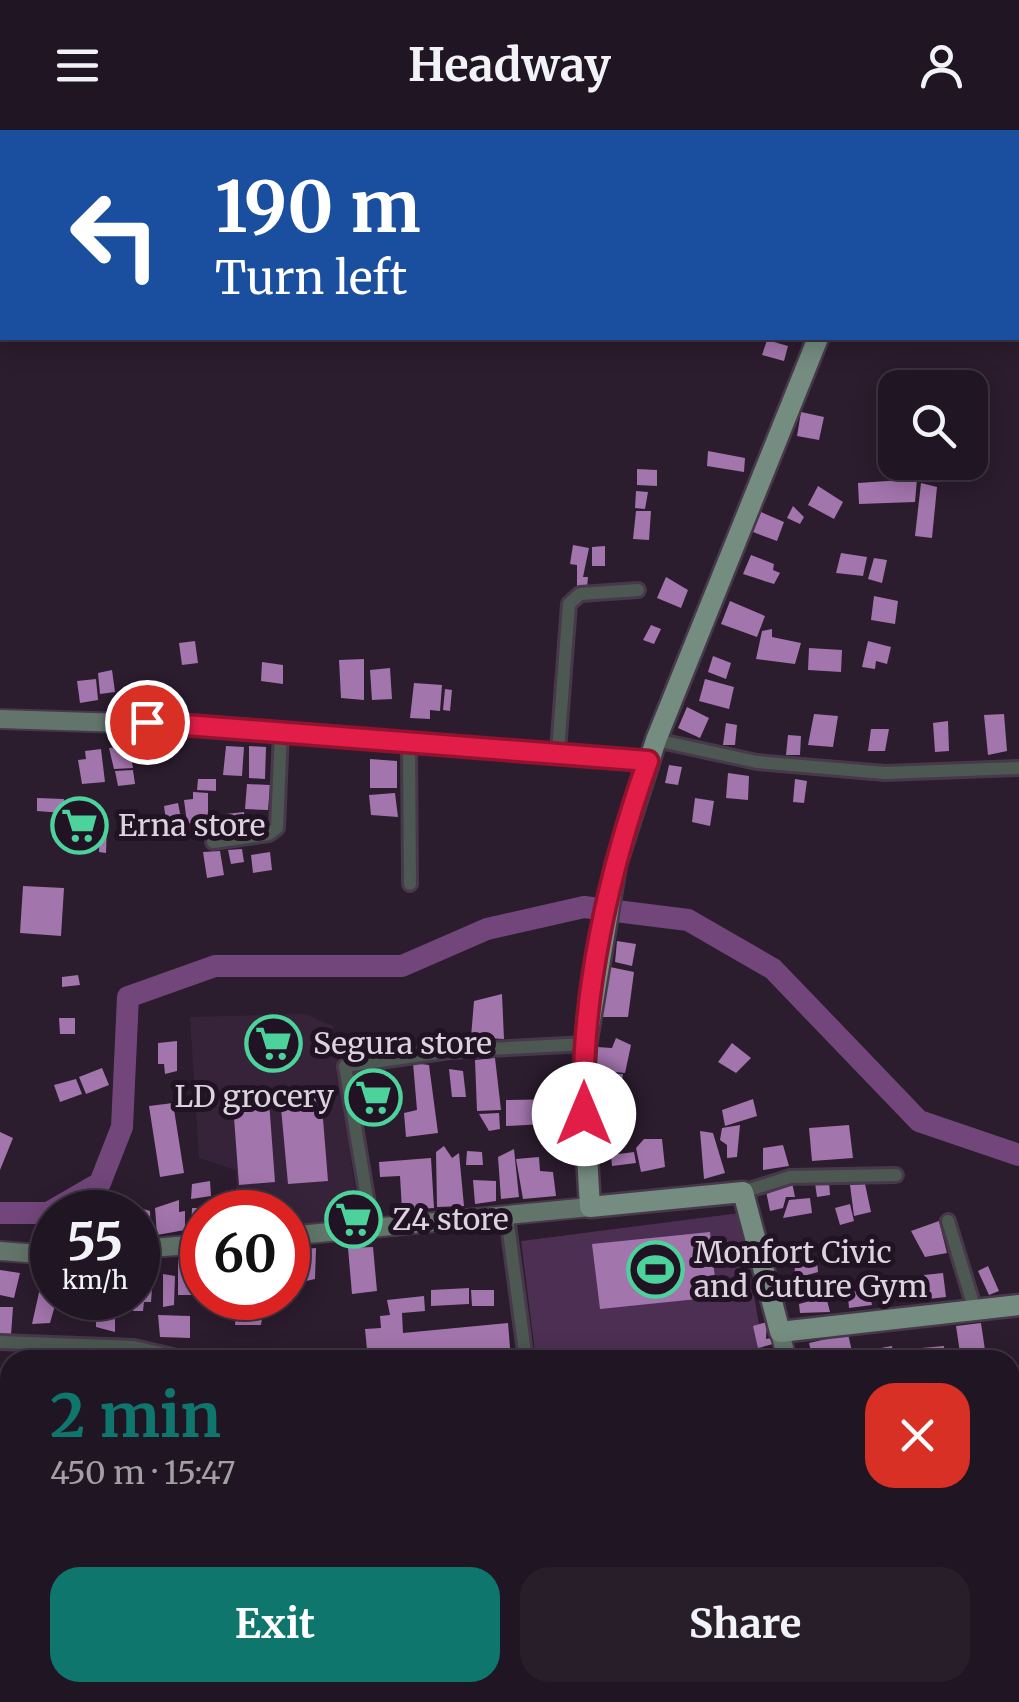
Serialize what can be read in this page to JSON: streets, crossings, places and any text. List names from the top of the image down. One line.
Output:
{"places":{"supermarket":["Erna store","Segura store","LD grocery","Z4 store"],"sports":["Monfort Civic and Cuture Gym"]},"page":{"header":"Headway","turn":["190 m","Turn left"],"speed":"55 km/h","limit":"60","heading":["2 min","450 m · 15:47"],"buttons":["Exit","Share"]}}
